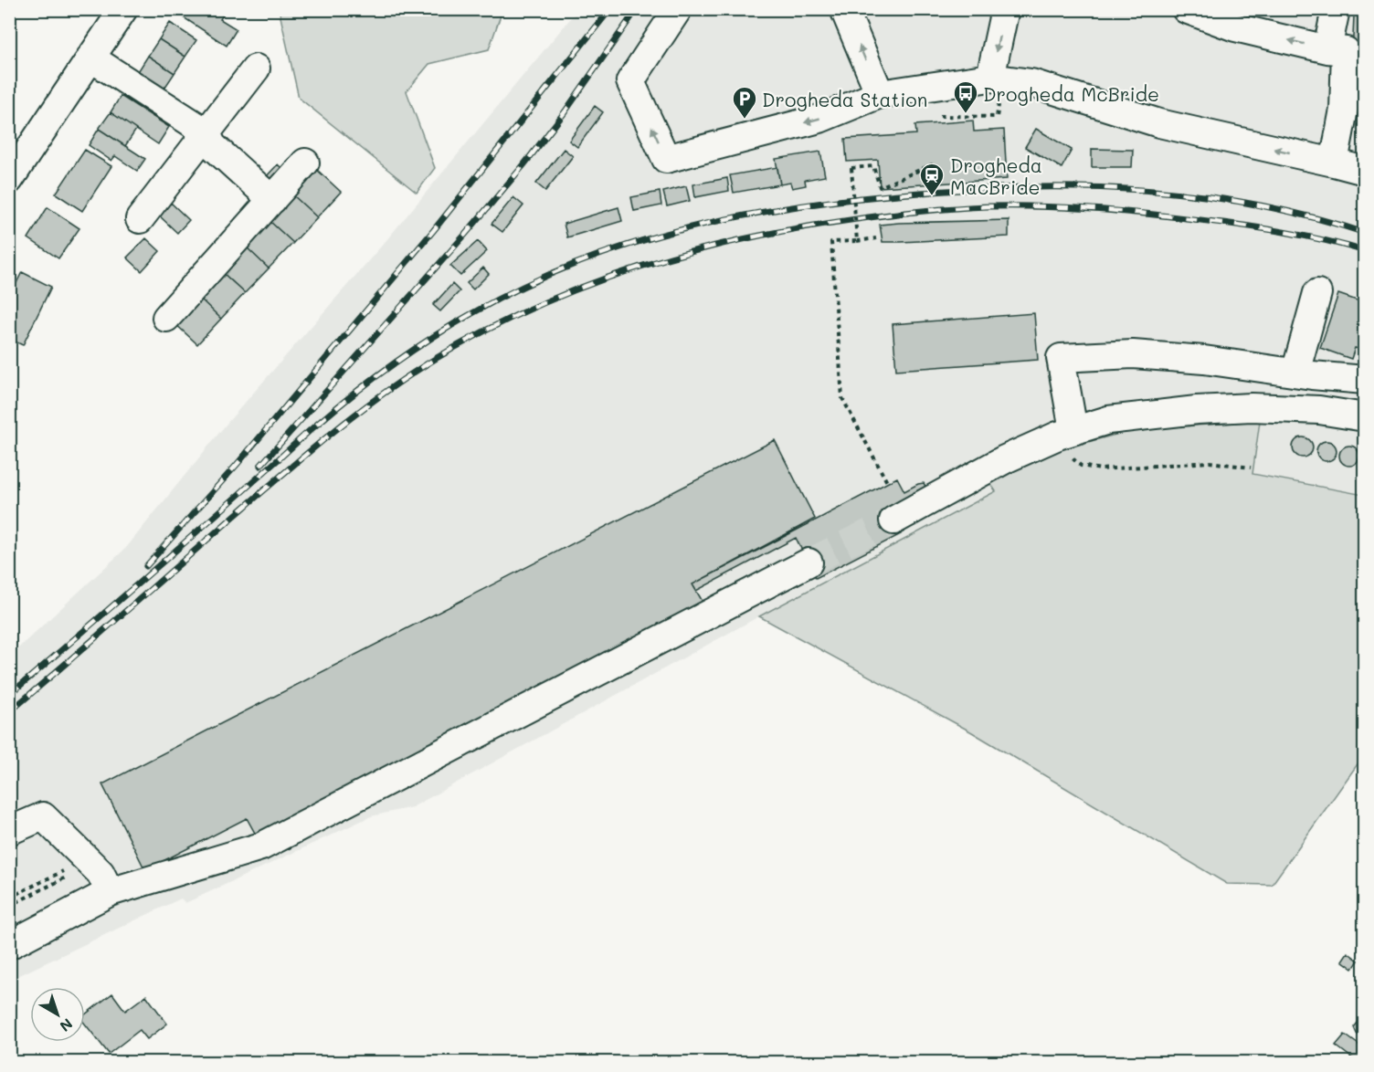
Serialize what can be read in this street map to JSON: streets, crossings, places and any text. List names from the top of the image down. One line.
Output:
{"places":{"bus stop":["Drogheda McBride"],"parking":["Drogheda Station"],"station":["Drogheda MacBride"]},"north":"bottom right"}
